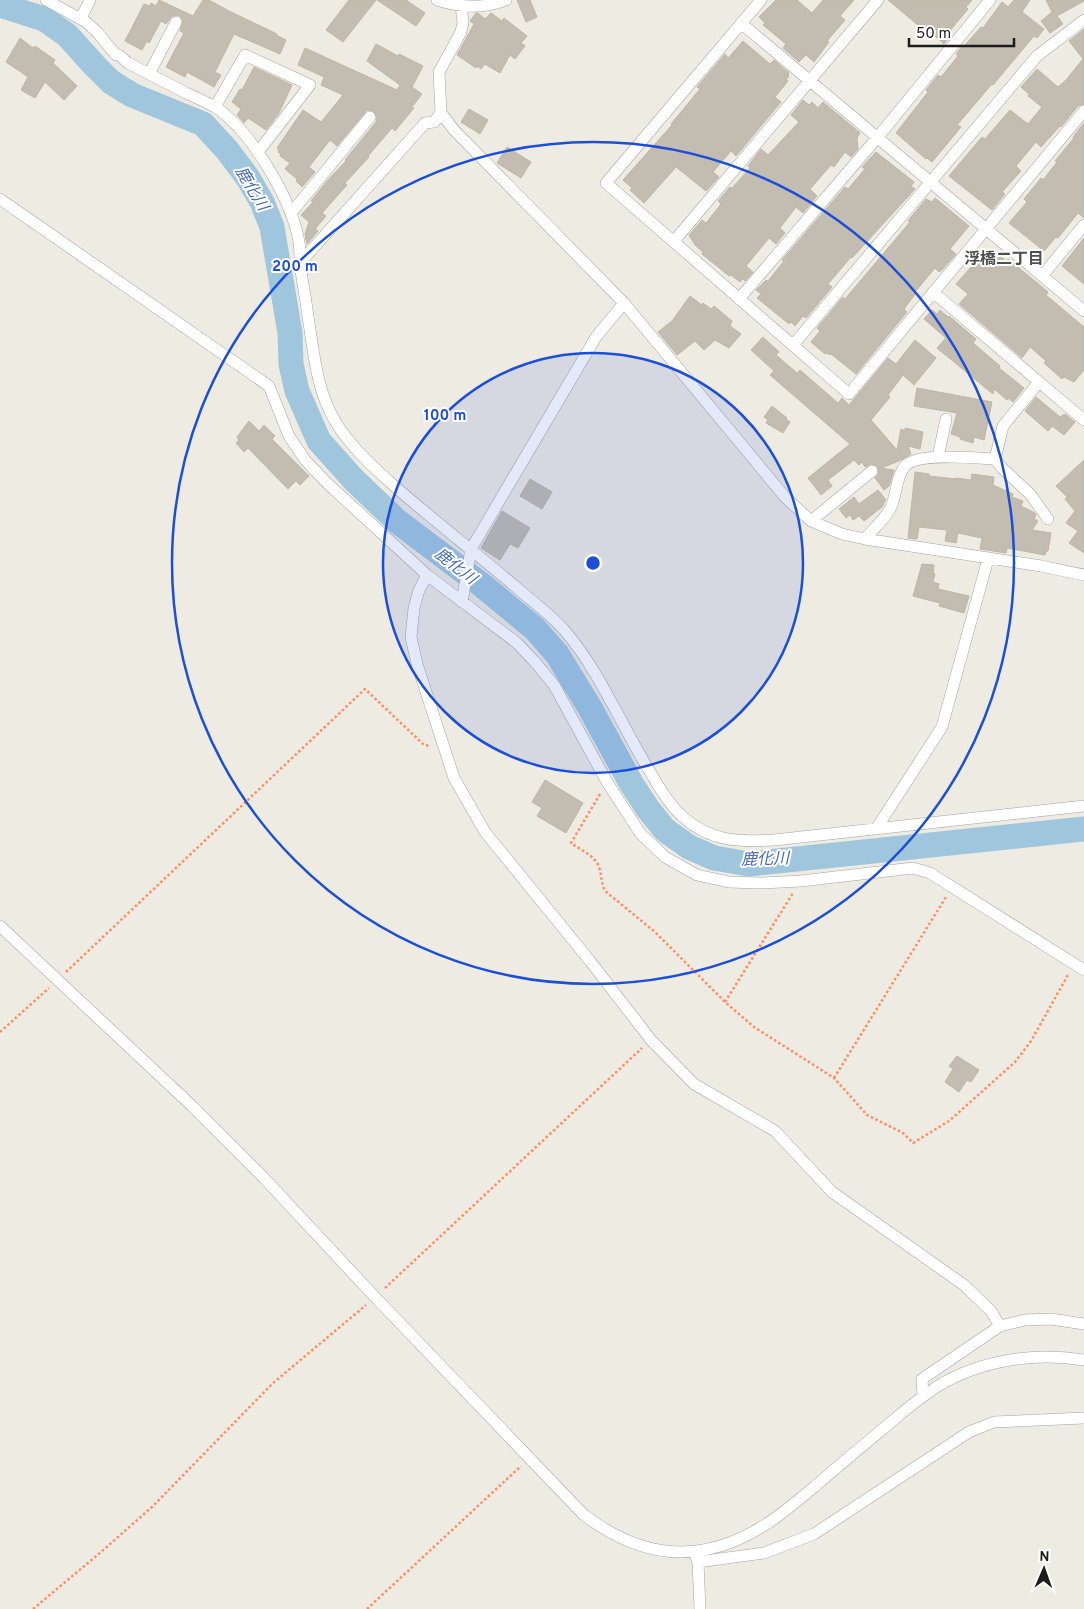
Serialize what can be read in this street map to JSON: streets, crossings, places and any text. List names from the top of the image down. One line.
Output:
{"districts":["浮橋二丁目"],"water":["鹿化川"],"scale_bar":"50 m","north":"top","rings":["200 m","100 m"]}
